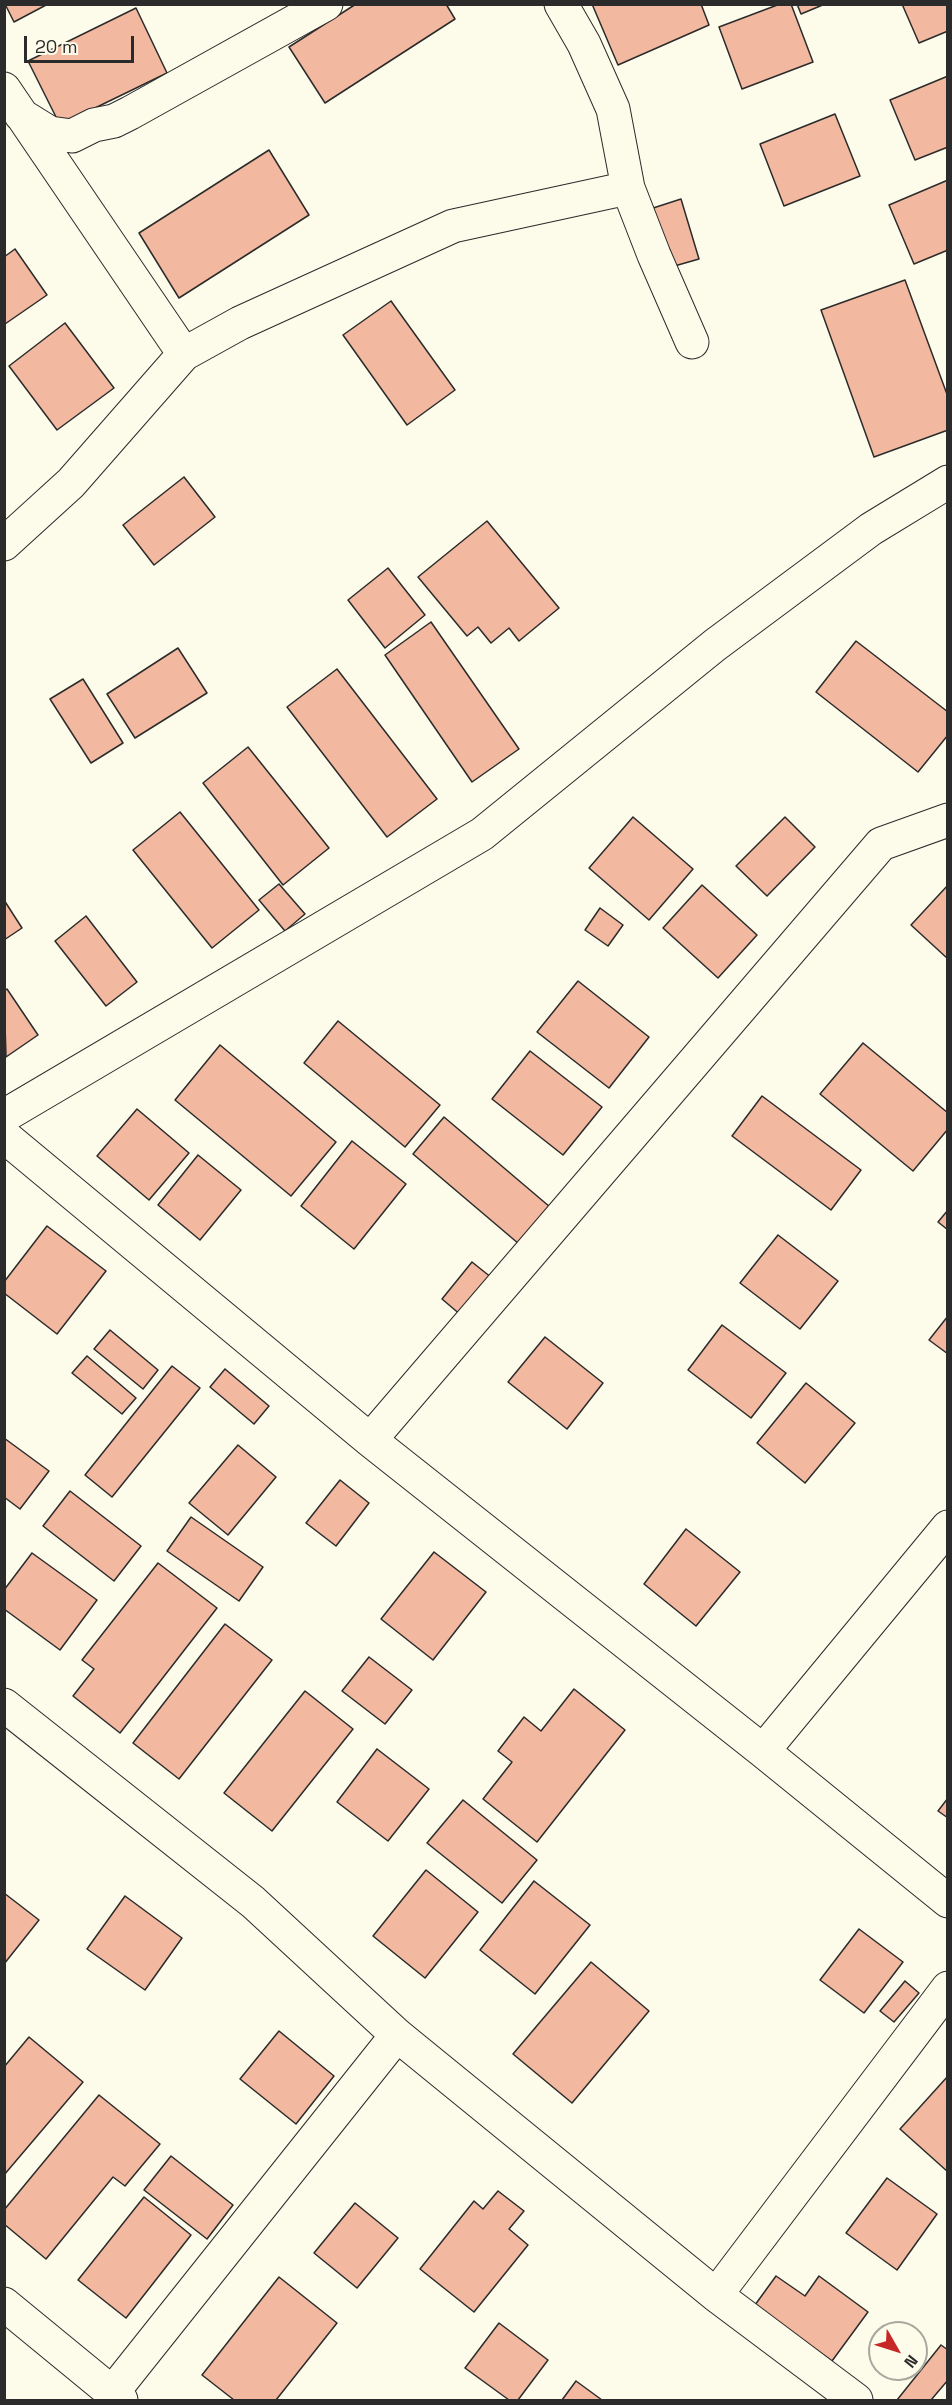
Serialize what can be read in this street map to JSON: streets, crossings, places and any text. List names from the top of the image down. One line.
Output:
{"scale_bar":"20 m","north":"bottom right"}
